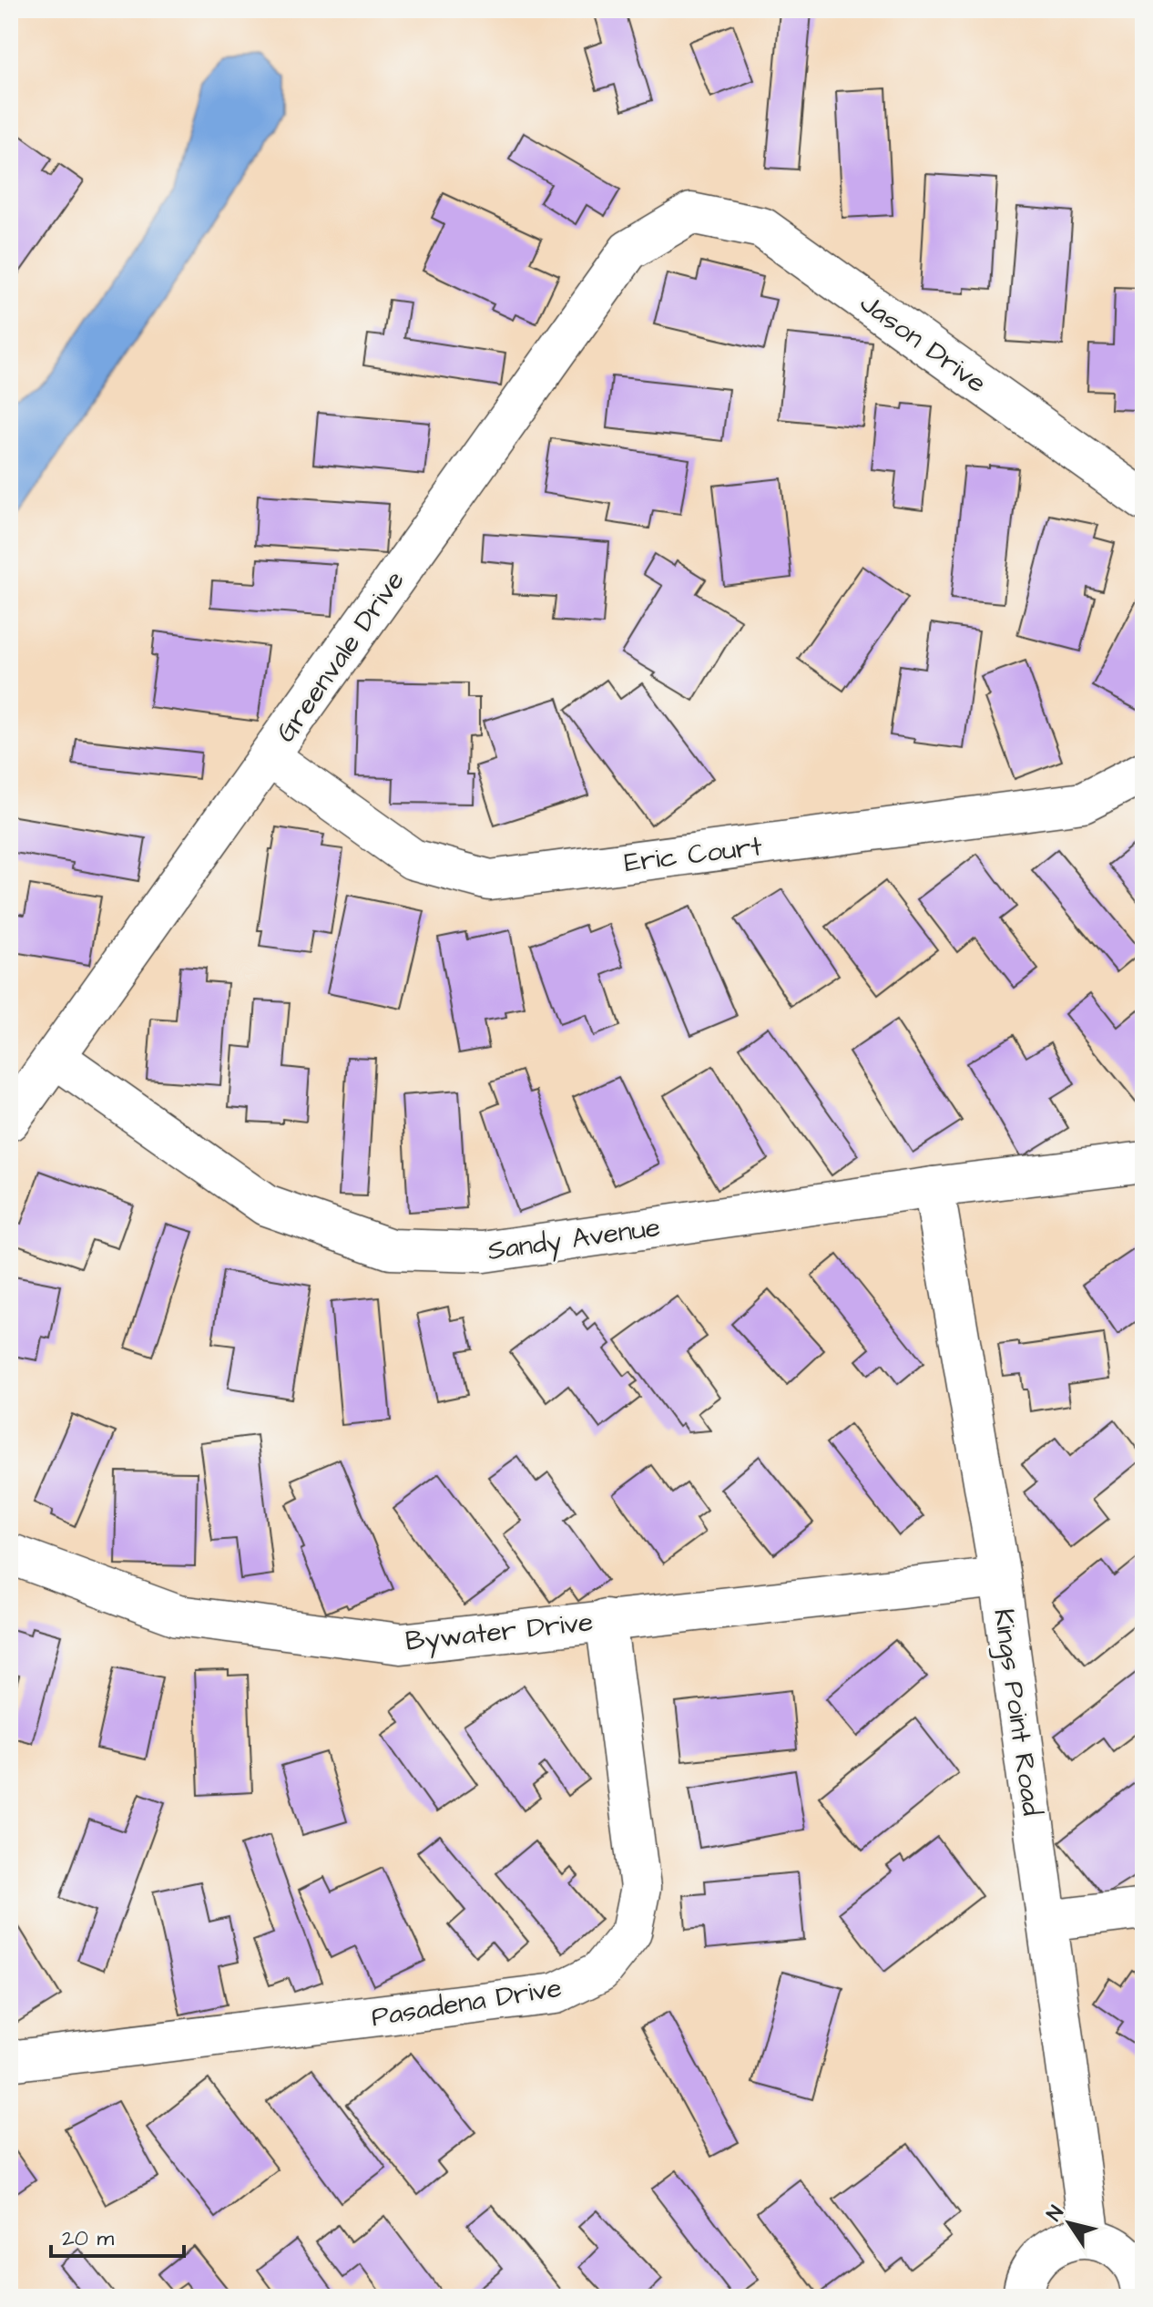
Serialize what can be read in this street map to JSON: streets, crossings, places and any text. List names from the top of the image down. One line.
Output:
{"streets":{"street":["Jason Drive","Greenvale Drive","Eric Court","Sandy Avenue","Bywater Drive","Kings Point Road","Pasadena Drive"]},"crossings":[["Jason Drive","Greenvale Drive"],["Greenvale Drive","Eric Court"],["Greenvale Drive","Sandy Avenue"],["Sandy Avenue","Kings Point Road"],["Bywater Drive","Kings Point Road"],["Bywater Drive","Pasadena Drive"]],"scale_bar":"20 m","north":"top left"}
